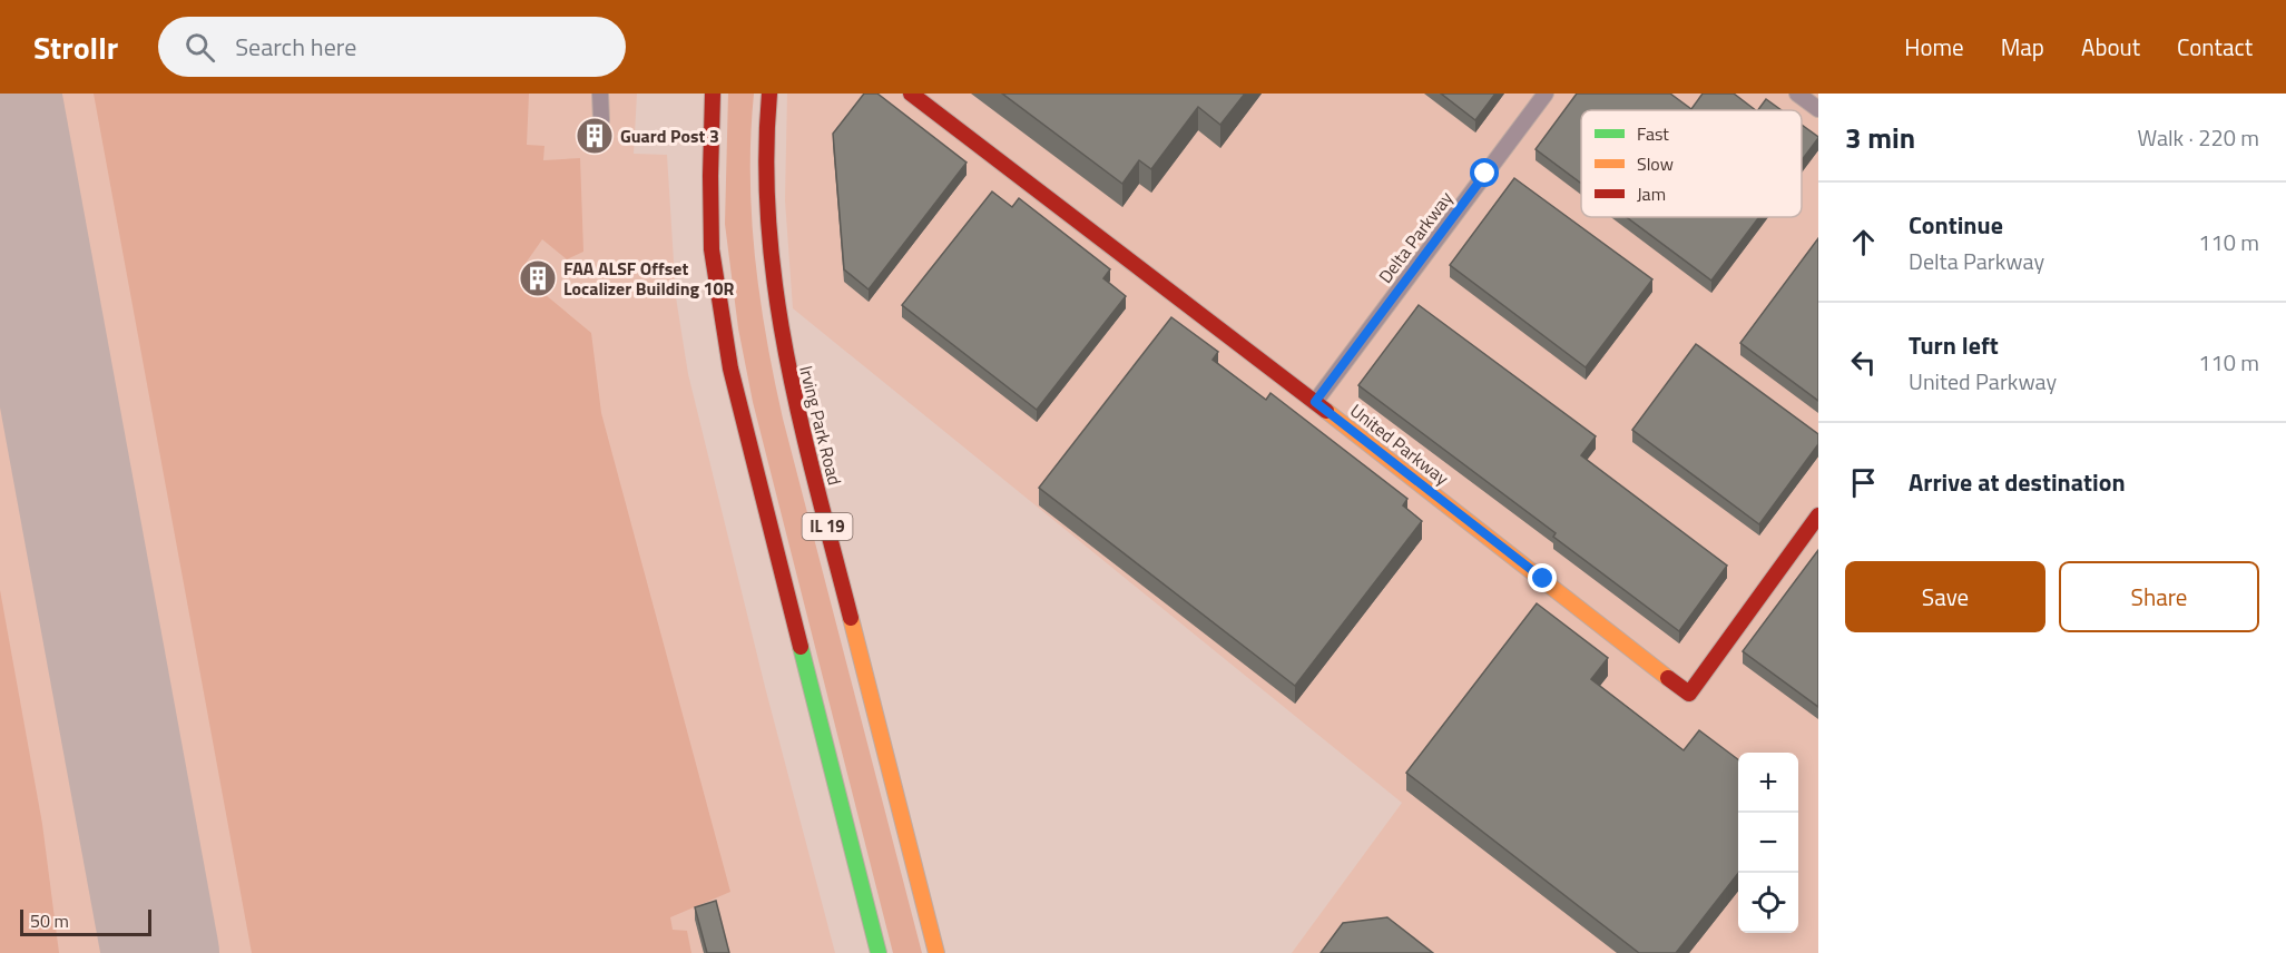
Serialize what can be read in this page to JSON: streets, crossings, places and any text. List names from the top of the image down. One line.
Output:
{"streets":{"main road":["Irving Park Road","United Parkway","IL 19"],"street":["Delta Parkway"]},"crossings":[["Delta Parkway","United Parkway"]],"places":{"building":["Guard Post 3","FAA ALSF Offset Localizer Building 10R"]},"legend":["Fast","Slow","Jam"],"scale_bar":"50 m","page":{"header":"Strollr","search":"Search here","nav":["Home","Map","About","Contact"],"heading":["3 min","Walk · 220 m"],"list":[["Continue","Delta Parkway","110 m"],["Turn left","United Parkway","110 m"],"Arrive at destination"],"buttons":["Save","Share"],"map_buttons":["+","−"],"scale":"50 m"}}
